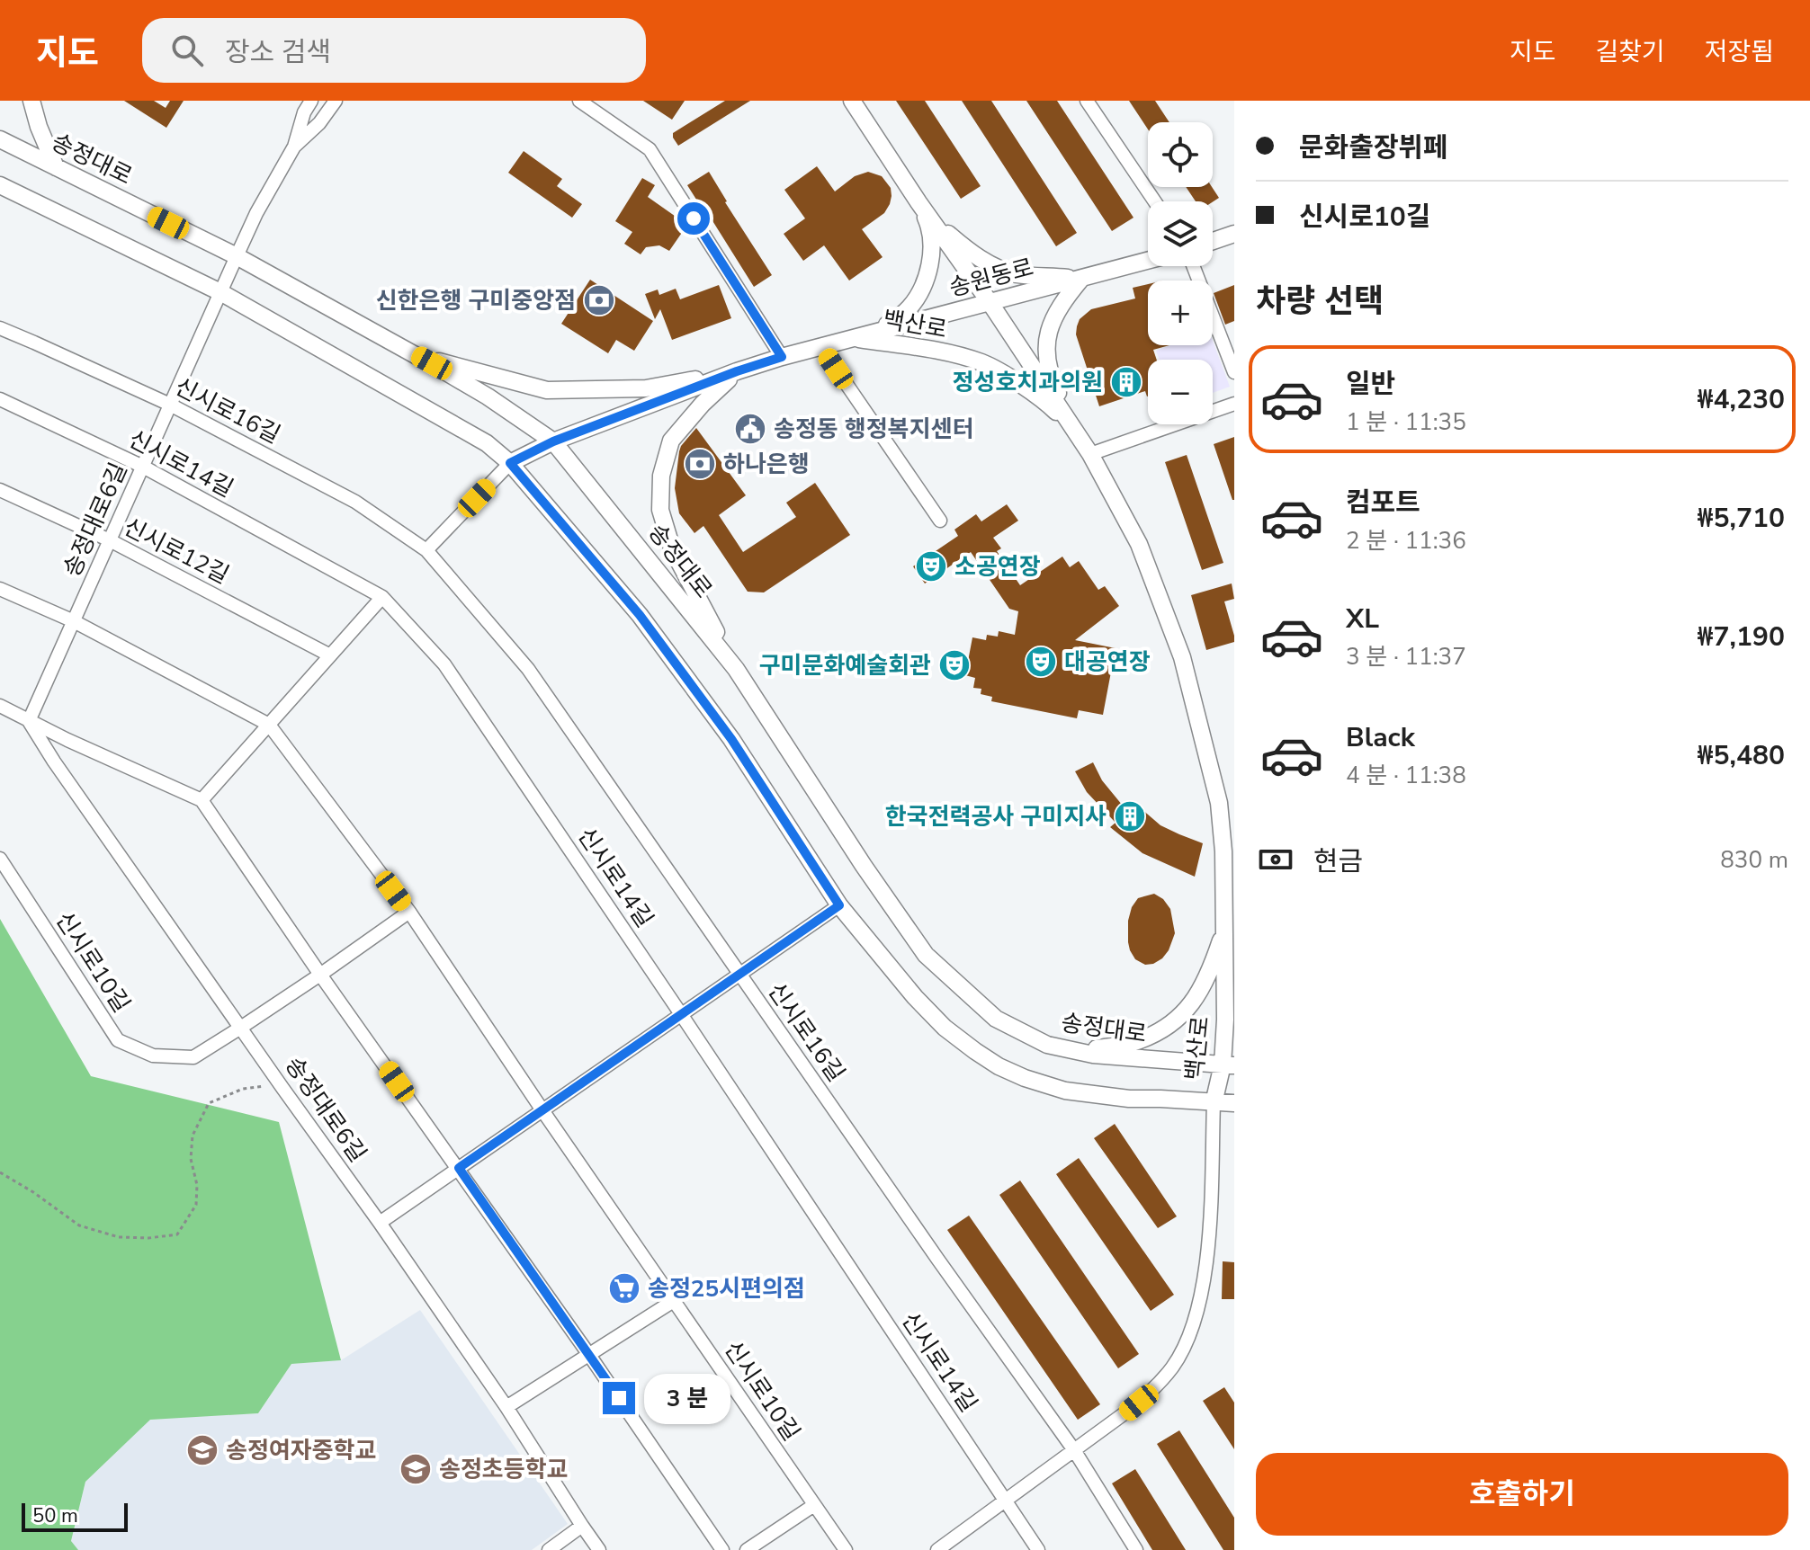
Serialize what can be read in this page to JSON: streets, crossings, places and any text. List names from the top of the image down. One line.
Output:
{"streets":{"street":["송정대로","송원동로","백산로","신시로16길","신시로14길","송정대로6길","신시로12길","신시로10길"]},"crossings":[["송정대로","송원동로"],["송정대로","백산로"],["송정대로","송정대로6길"],["송원동로","백산로"],["백산로","신시로16길"],["백산로","신시로14길"],["신시로16길","송정대로6길"],["신시로14길","송정대로6길"],["송정대로6길","신시로12길"],["송정대로6길","신시로10길"]],"places":{"bank":["신한은행 구미중앙점","하나은행"],"building":["정성호치과의원","한국전력공사 구미지사"],"public building":["송정동 행정복지센터"],"theatre":["소공연장","대공연장","구미문화예술회관"],"supermarket":["송정25시편의점"],"school or university":["송정여자중학교","송정초등학교"]},"scale_bar":"50 m","page":{"header":"지도","search":"장소 검색","nav":["지도","길찾기","저장됨"],"banner":["문화출장뷔페","신시로10길"],"map_buttons":["+","−"],"heading":"차량 선택","list":[{"name":"일반","note":"1 분 · 11:35","value":"₩4,230"},{"name":"컴포트","note":"2 분 · 11:36","value":"₩5,710"},{"name":"XL","note":"3 분 · 11:37","value":"₩7,190"},{"name":"Black","note":"4 분 · 11:38","value":"₩5,480"}],"pay":["현금","830 m"],"bubble":"3 분","buttons":"호출하기","scale":"50 m"}}
